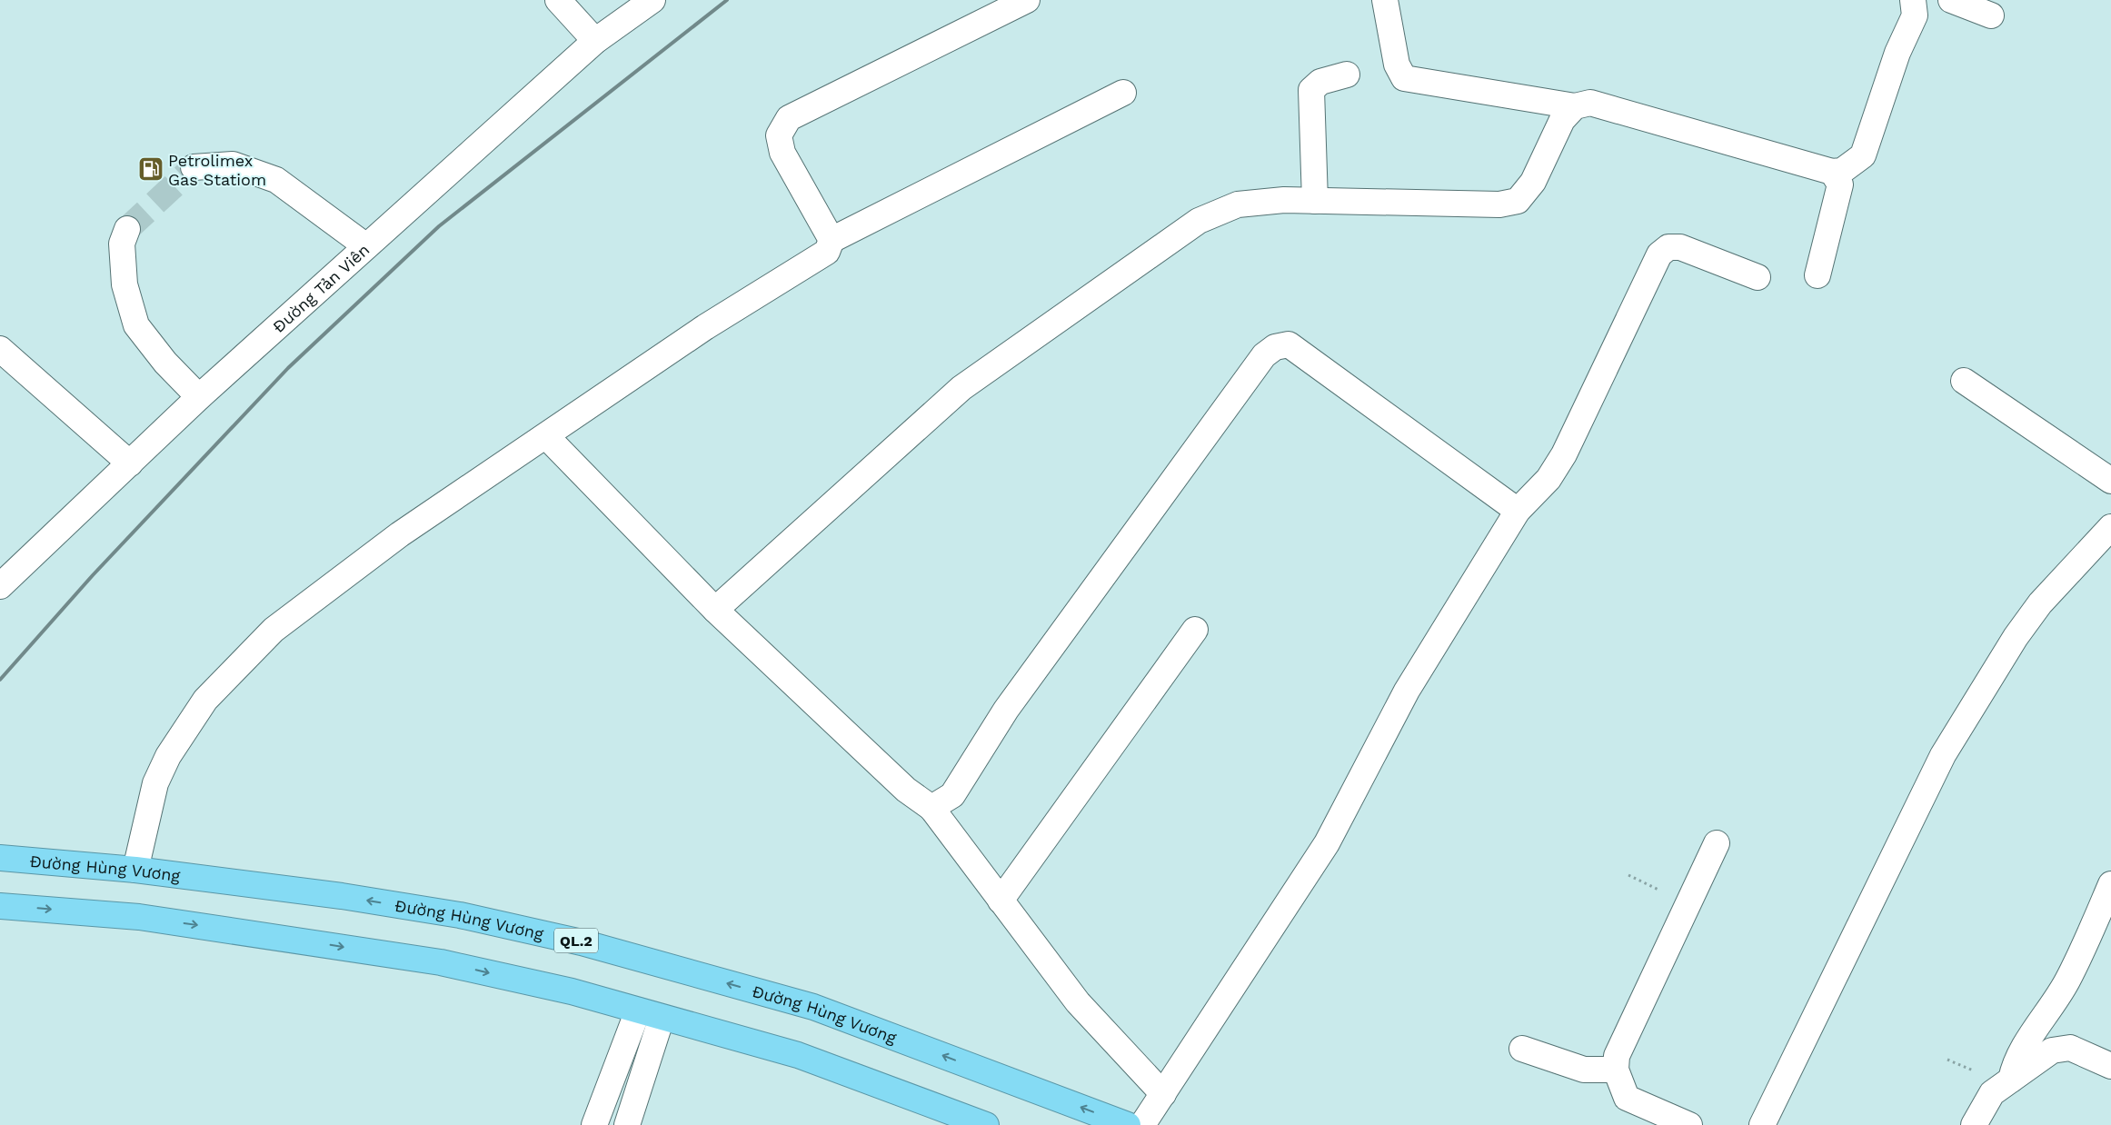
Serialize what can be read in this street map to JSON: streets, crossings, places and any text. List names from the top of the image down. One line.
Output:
{"streets":{"highway":["Đường Hùng Vương","QL.2"],"street":["Đường Tản Viên"]},"places":{"fuel station":["Petrolimex Gas Statiom"]}}
